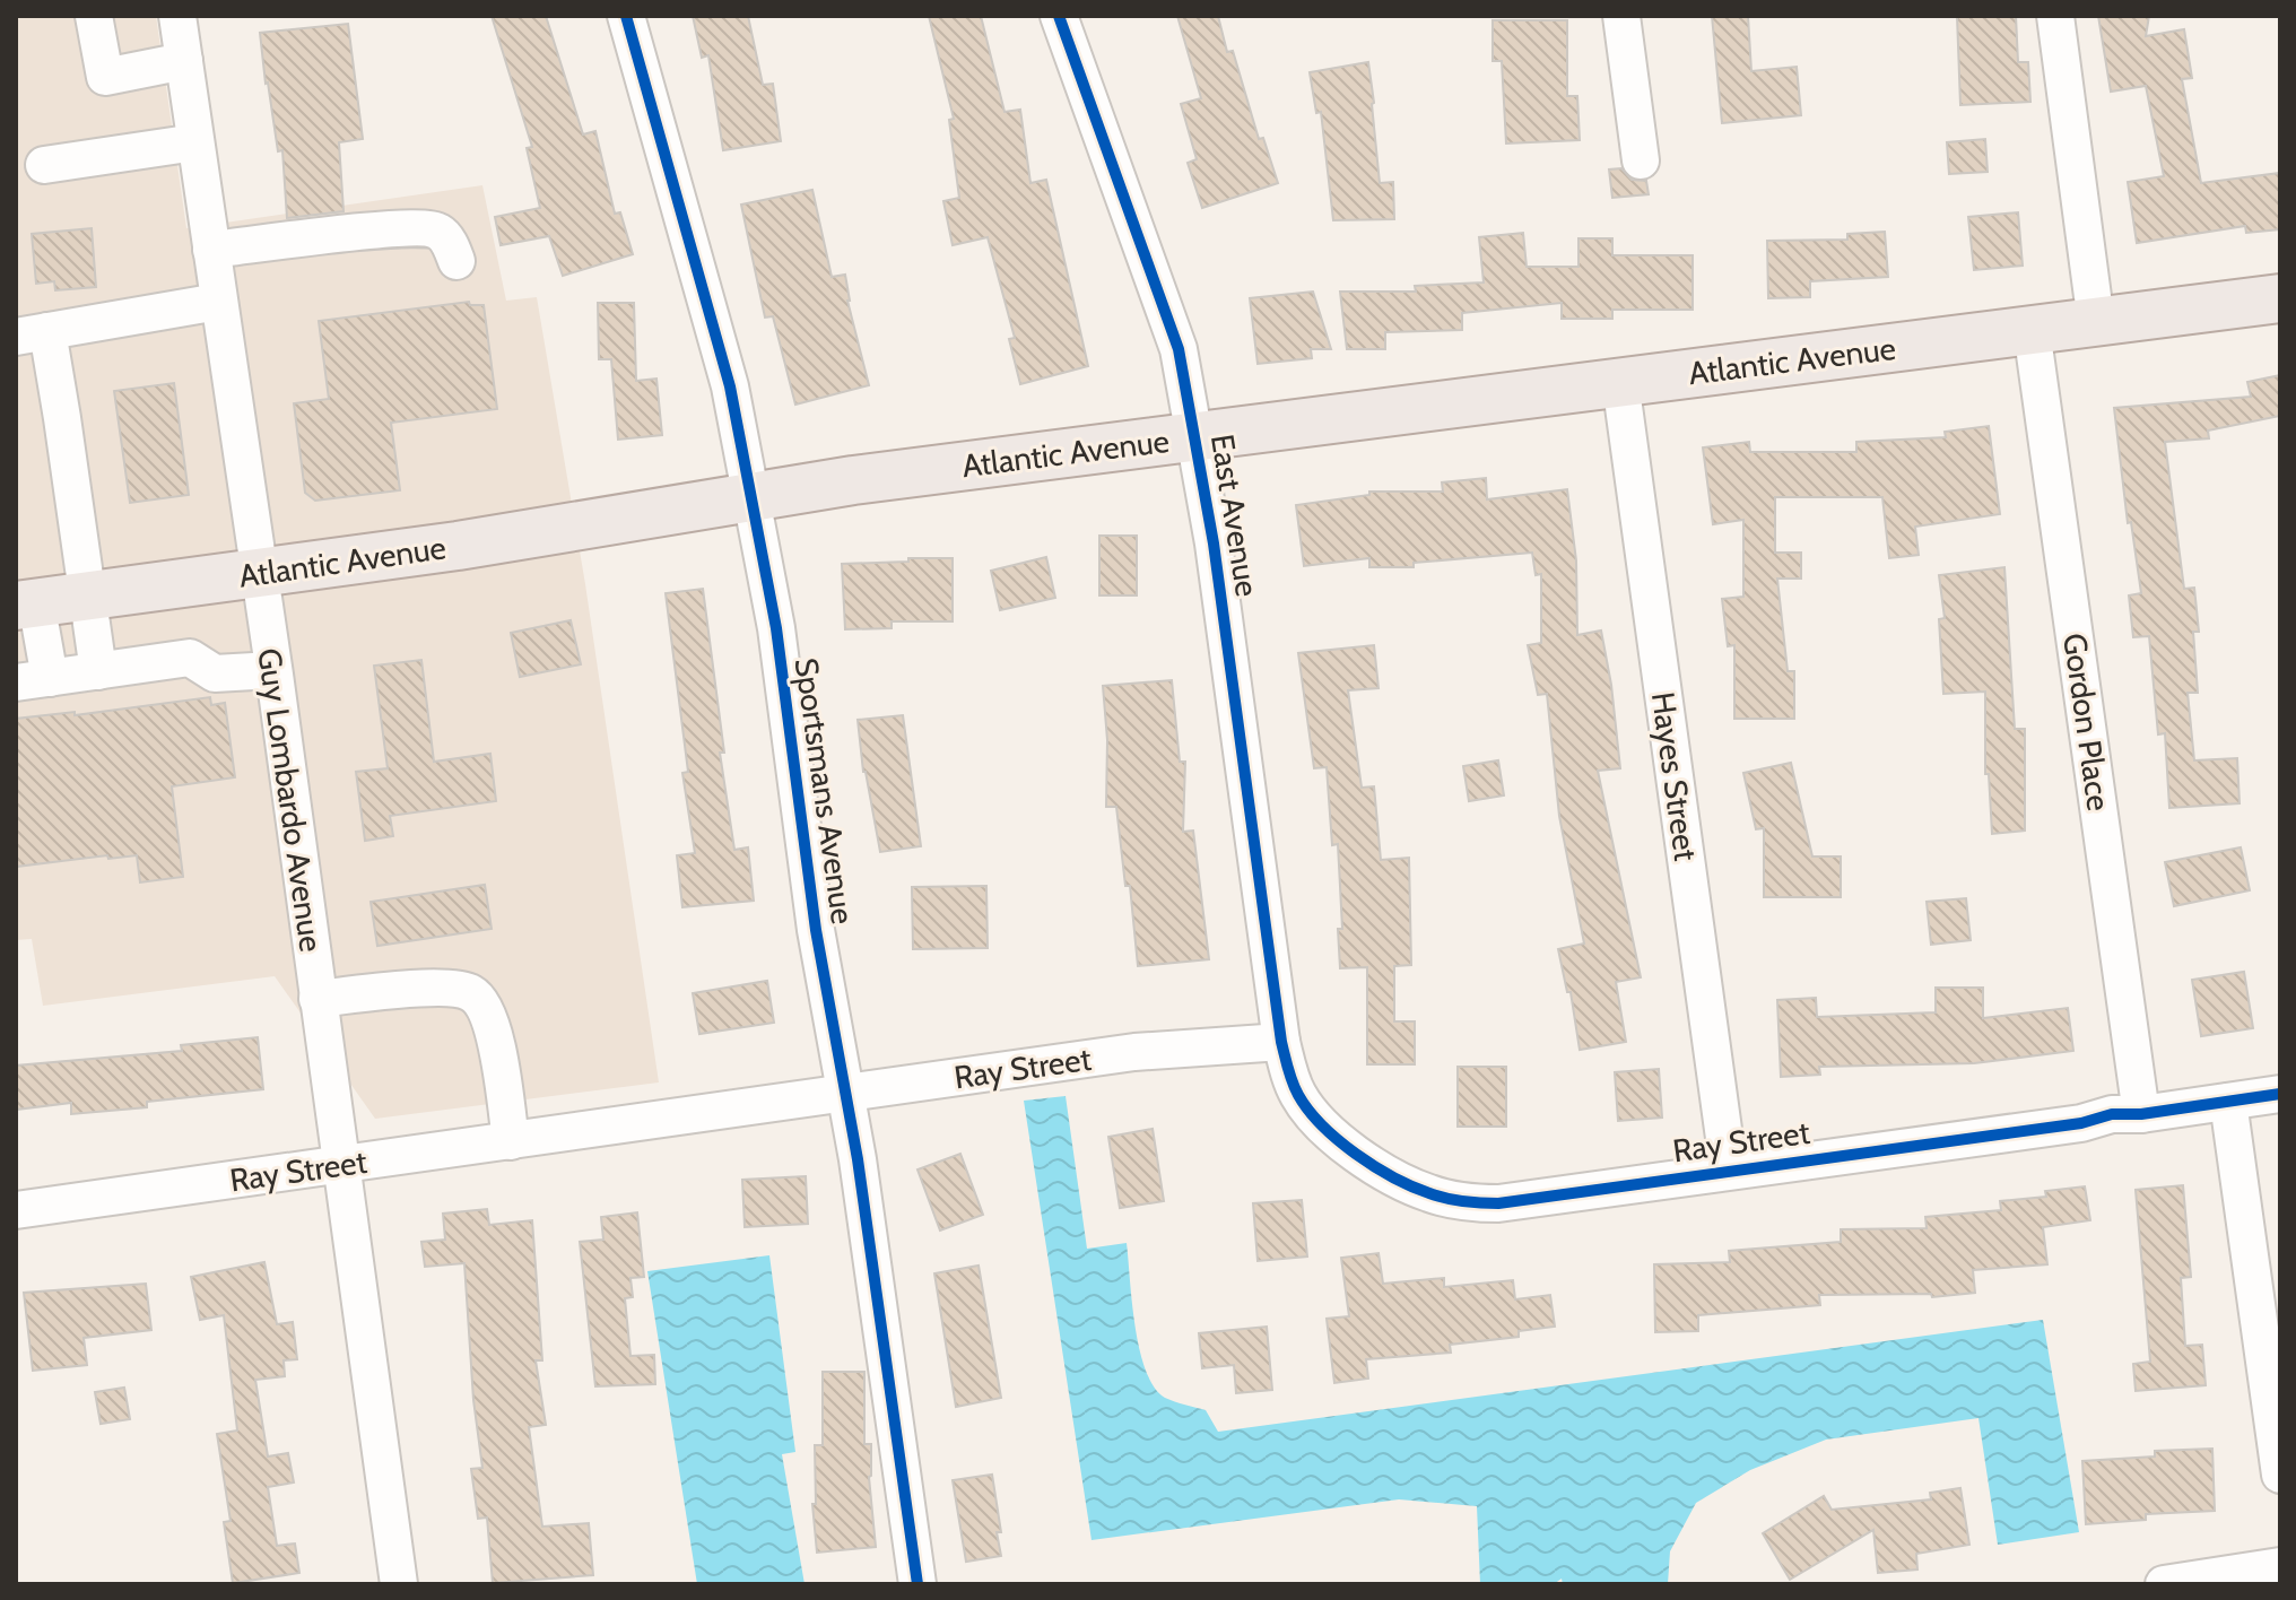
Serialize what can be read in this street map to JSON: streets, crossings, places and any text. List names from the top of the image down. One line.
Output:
{"streets":{"main road":["Atlantic Avenue"],"street":["East Avenue","Gordon Place","Hayes Street","Sportsmans Avenue","Guy Lombardo Avenue","Ray Street"]},"crossings":[["Atlantic Avenue","East Avenue"],["Atlantic Avenue","Gordon Place"],["Atlantic Avenue","Hayes Street"],["Atlantic Avenue","Sportsmans Avenue"],["Atlantic Avenue","Guy Lombardo Avenue"],["East Avenue","Ray Street"],["Gordon Place","Ray Street"],["Hayes Street","Ray Street"],["Sportsmans Avenue","Ray Street"],["Guy Lombardo Avenue","Ray Street"]]}
